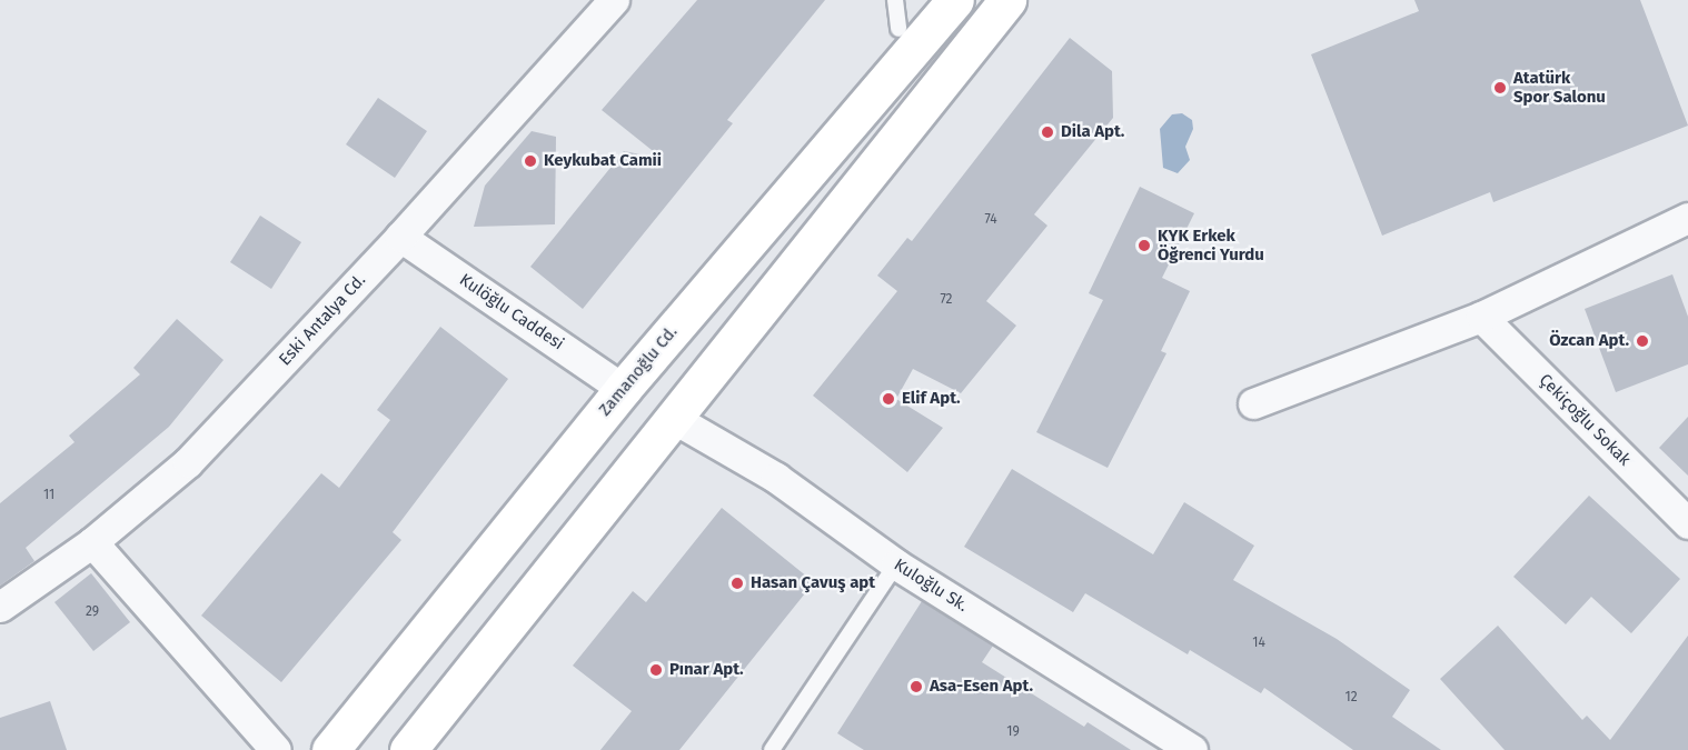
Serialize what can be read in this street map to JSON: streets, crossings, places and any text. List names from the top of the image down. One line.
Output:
{"streets":{"highway":["Zamanoğlu Cd."],"street":["Kulöğlu Caddesi","Eski Antalya Cd.","Çekiçoğlu Sokak","Kuloğlu Sk."]},"crossings":[["Kulöğlu Caddesi","Eski Antalya Cd."],["Kulöğlu Caddesi","Zamanoğlu Cd."]],"places":["Atatürk Spor Salonu","Dila Apt.","Keykubat Camii","KYK Erkek Öğrenci Yurdu","Özcan Apt.","Elif Apt.","Hasan Çavuş apt","Pınar Apt.","Asa-Esen Apt."],"house_numbers":["74","72","11","29","14","12","19"]}
